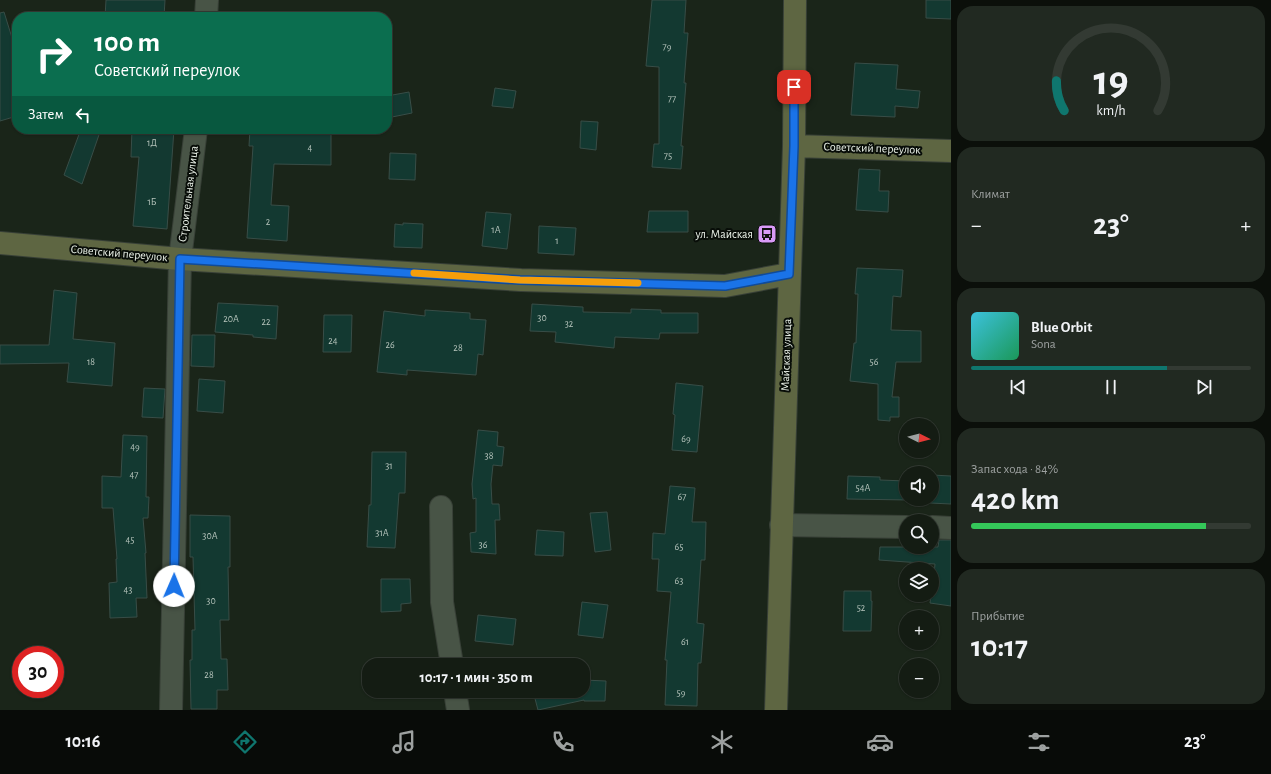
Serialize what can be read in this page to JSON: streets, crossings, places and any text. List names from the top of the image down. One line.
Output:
{"streets":{"street":["Советский переулок","Строительная улица","Майская улица"]},"crossings":[["Советский переулок","Строительная улица"],["Советский переулок","Майская улица"]],"places":{"bus stop":["ул. Майская"]},"house_numbers":["79","77","1Д","4","75","1Б","2","1А","1","30","20А","22","32","24","26","28","18","56","69","49","38","31","47","54А","67","31А","30А","45","36","65","63","43","30","52","61","28","59"],"north":"right","page":{"turn":["100 m","Советский переулок"],"then":"Затем","tile":["Климат",["Запас хода · 84%","420 km"],["Прибытие","10:17"]],"heat":["−","23°","+"],"song":["Blue Orbit","Sona"],"map_buttons":["+","−"],"limit":"30","trip":"10:17 · 1 мин · 350 m","tabs":["10:16","23°"],"gauge":["19","km/h"]}}
